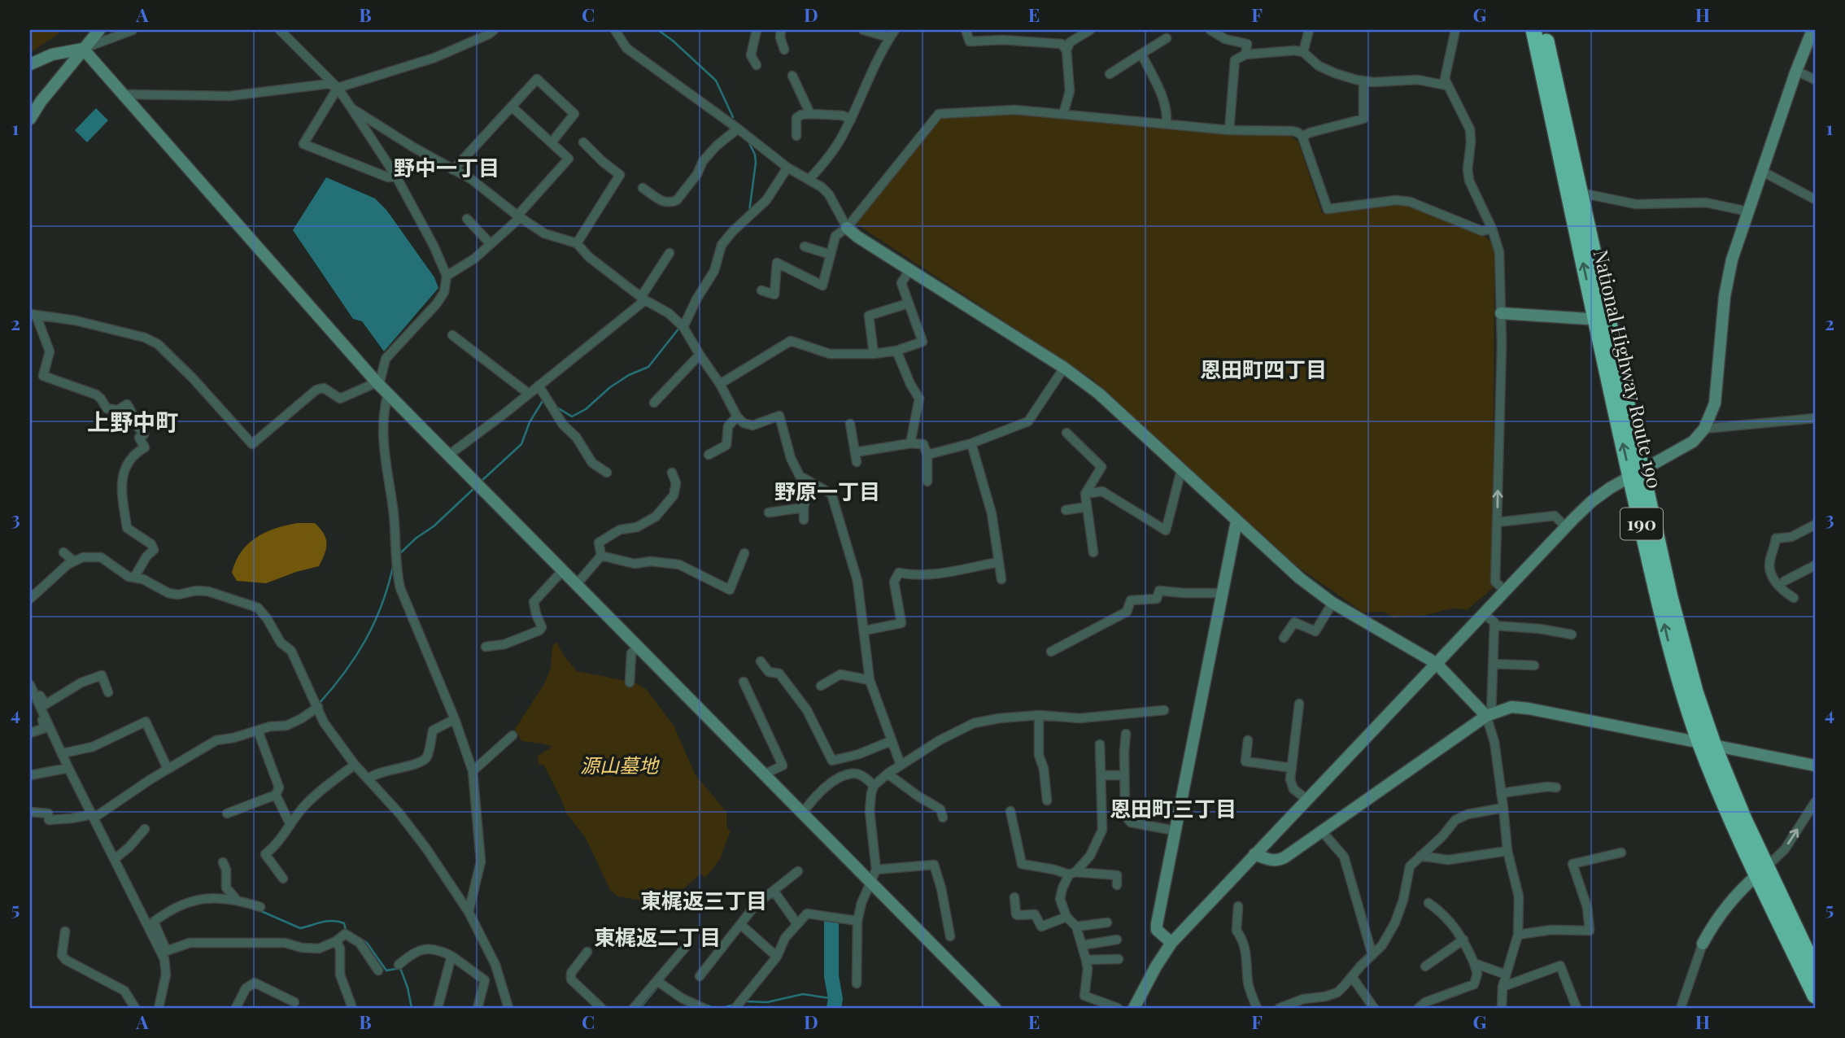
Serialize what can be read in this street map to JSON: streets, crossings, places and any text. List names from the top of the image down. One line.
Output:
{"streets":{"highway":["National Highway Route 190","190"]},"districts":["野中一丁目","恩田町四丁目","上野中町","野原一丁目","恩田町三丁目","東梶返三丁目","東梶返二丁目"],"parks":["源山墓地"],"grid":{"columns":["A","B","C","D","E","F","G","H"],"rows":["1","2","3","4","5"]}}
